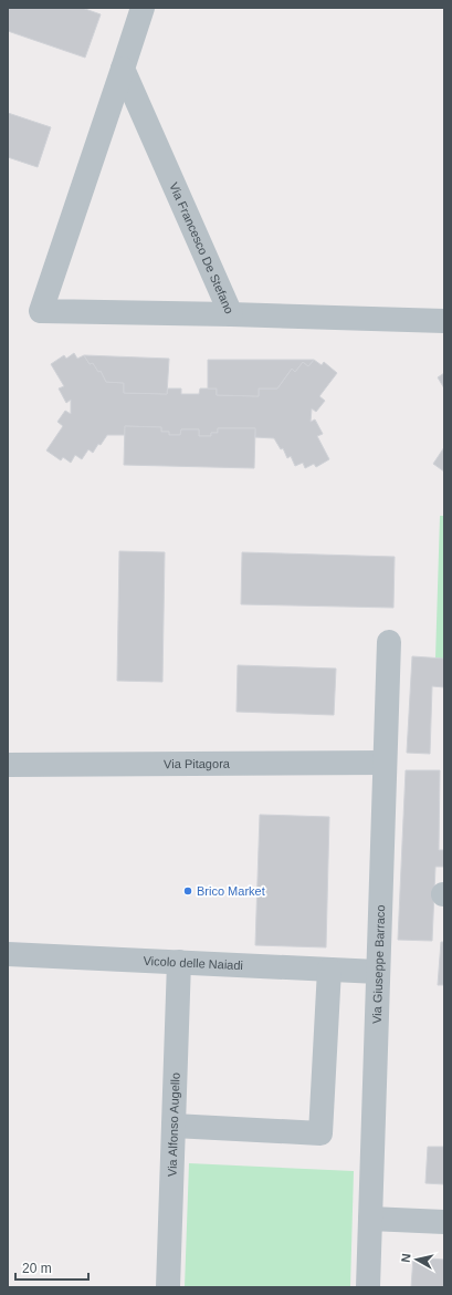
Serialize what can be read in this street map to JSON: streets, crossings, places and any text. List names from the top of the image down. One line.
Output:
{"streets":{"street":["Via Francesco De Stefano","Via Pitagora","Vicolo delle Naiadi","Via Giuseppe Barraco","Via Alfonso Augello"]},"crossings":[["Via Pitagora","Via Giuseppe Barraco"],["Vicolo delle Naiadi","Via Giuseppe Barraco"],["Vicolo delle Naiadi","Via Alfonso Augello"]],"places":["Brico Market"],"scale_bar":"20 m","north":"left"}
